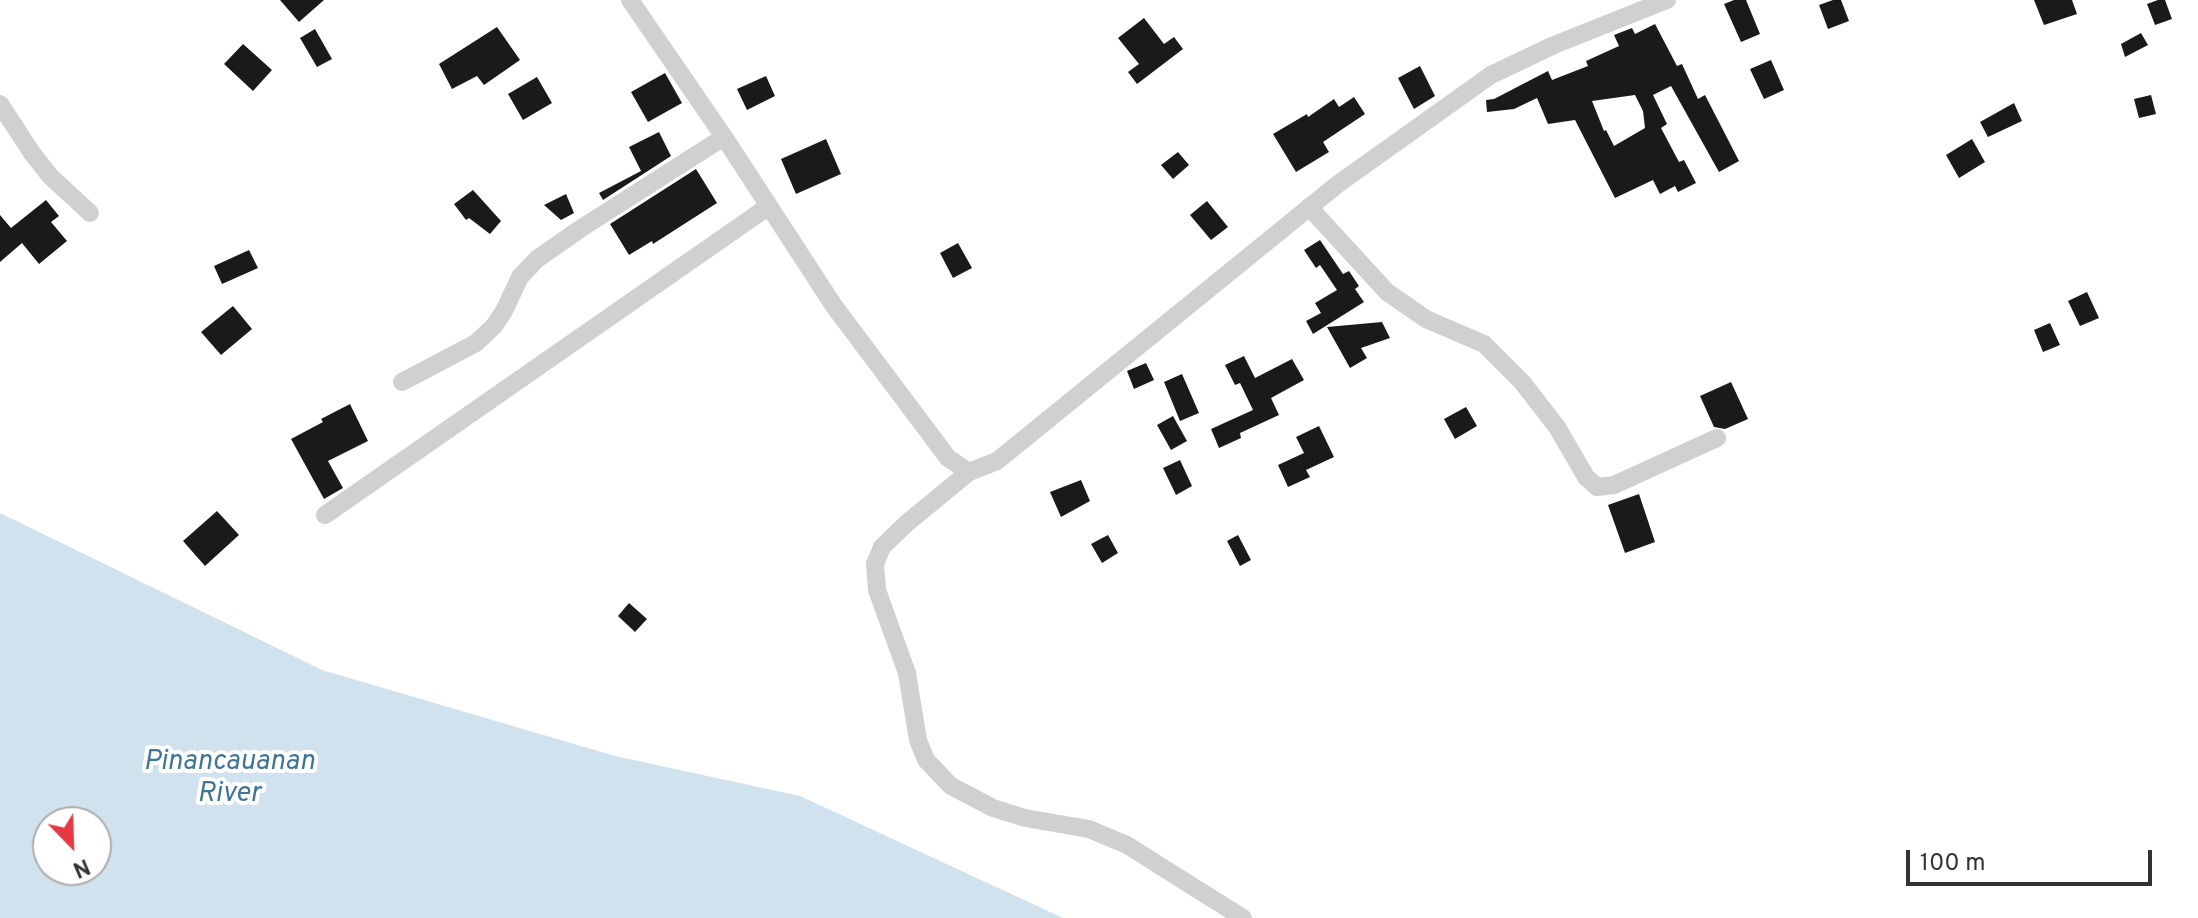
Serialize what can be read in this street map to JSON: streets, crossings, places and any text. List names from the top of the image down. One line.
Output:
{"water":["Pinancauanan River"],"scale_bar":"100 m","north":"bottom right"}
